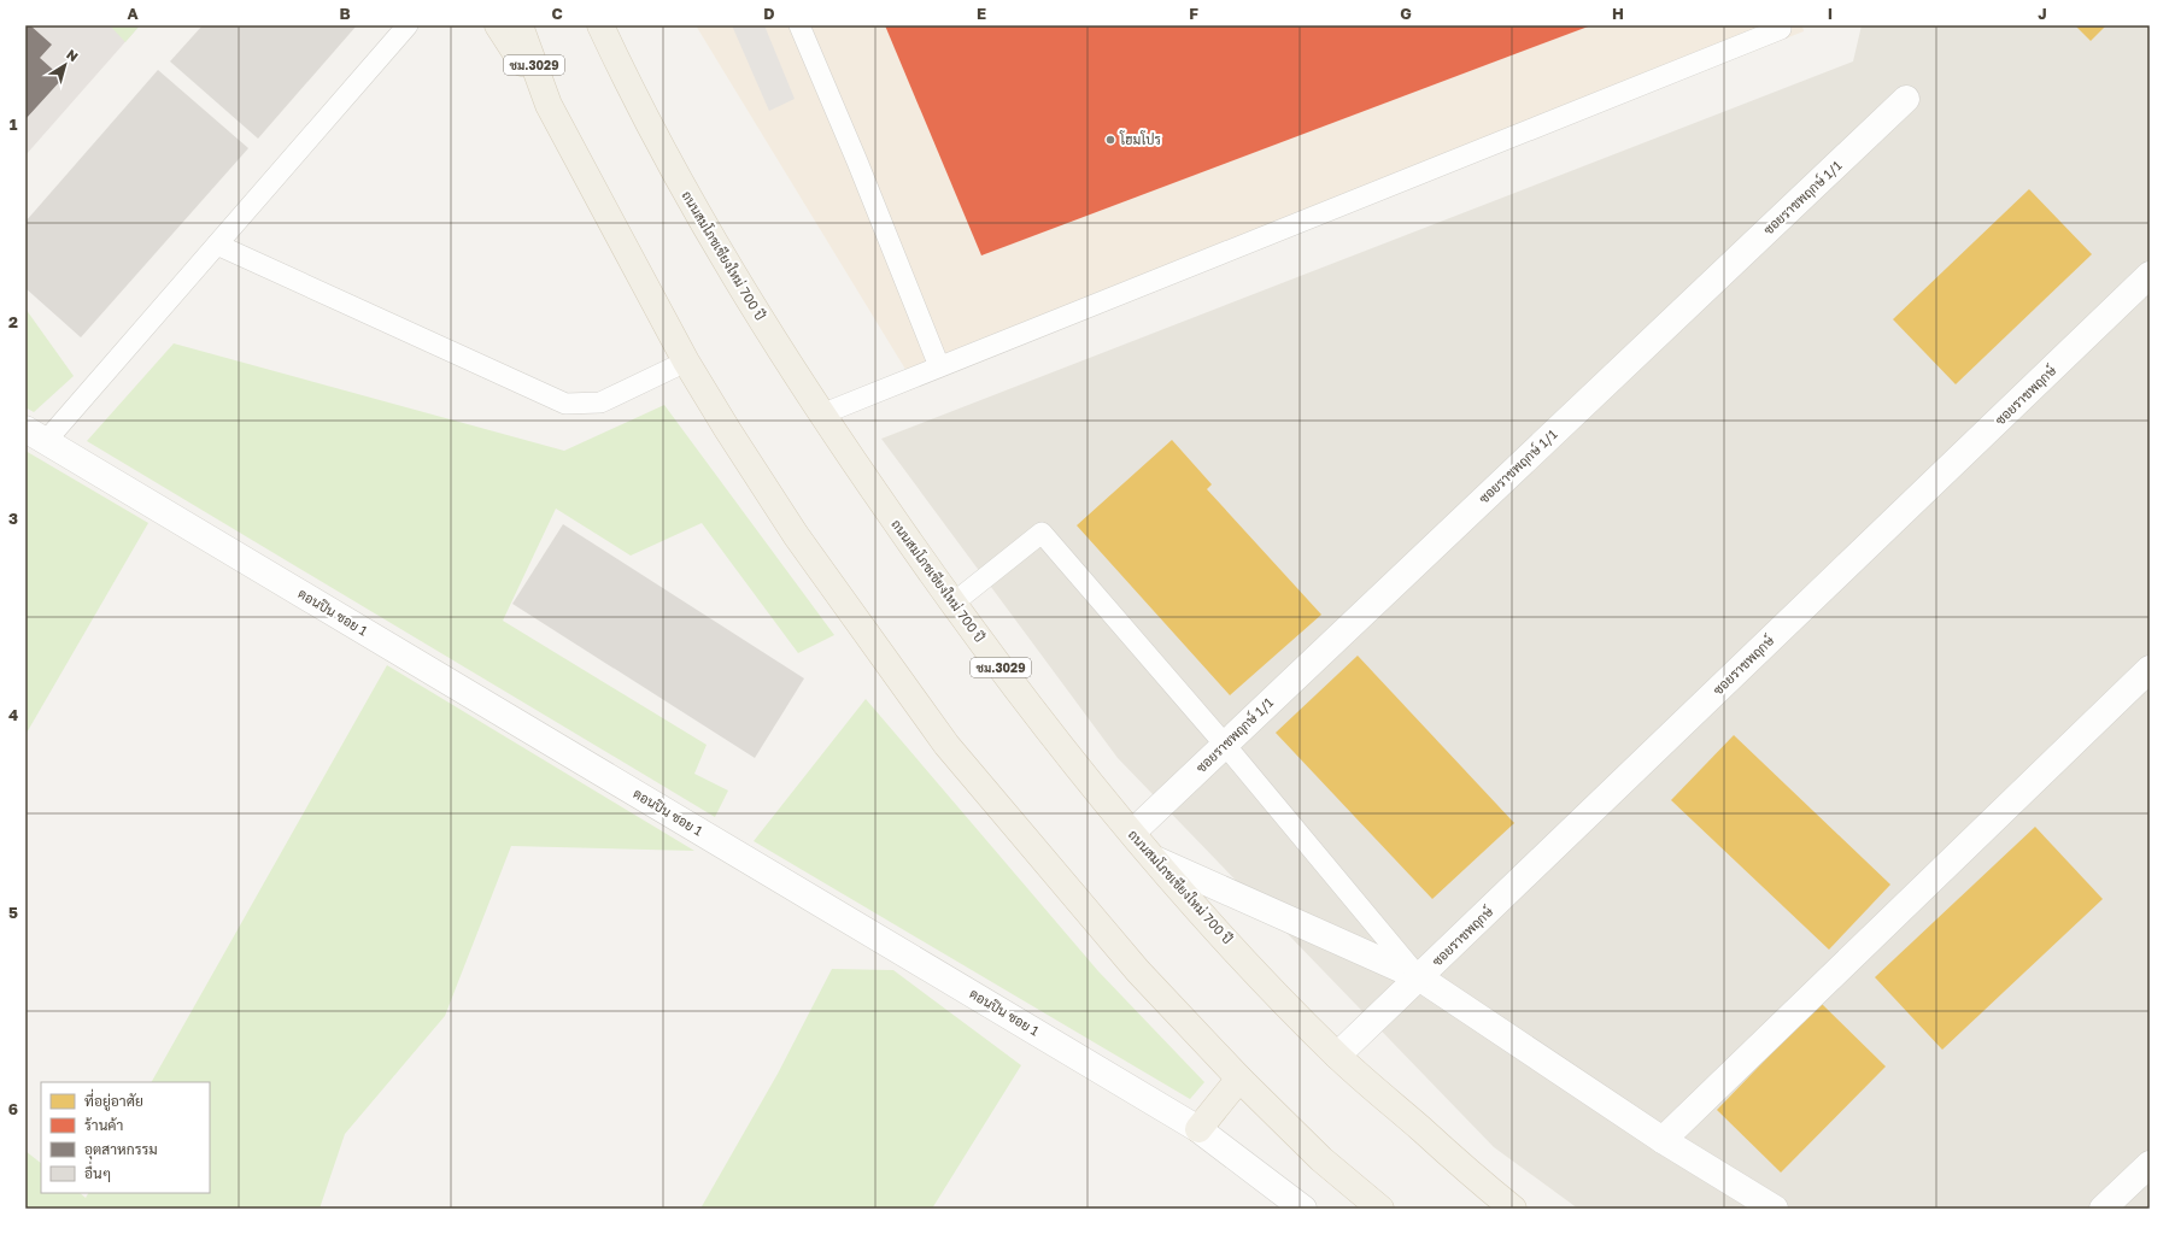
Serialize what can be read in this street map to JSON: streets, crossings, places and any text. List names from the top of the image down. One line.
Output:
{"streets":{"main road":["ชม.3029","ถนนสมโภชเชียงใหม่ 700 ปี"],"street":["ซอยราชพฤกษ์ 1/1","ซอยราชพฤกษ์","ดอนปิน ซอย 1"]},"crossings":[["ซอยราชพฤกษ์ 1/1","ถนนสมโภชเชียงใหม่ 700 ปี"],["ถนนสมโภชเชียงใหม่ 700 ปี","ซอยราชพฤกษ์"]],"places":["โฮมโปร"],"legend":["ที่อยู่อาศัย","ร้านค้า","อุตสาหกรรม","อื่นๆ"],"north":"top right","grid":{"columns":["A","B","C","D","E","F","G","H","I","J"],"rows":["1","2","3","4","5","6"]}}
